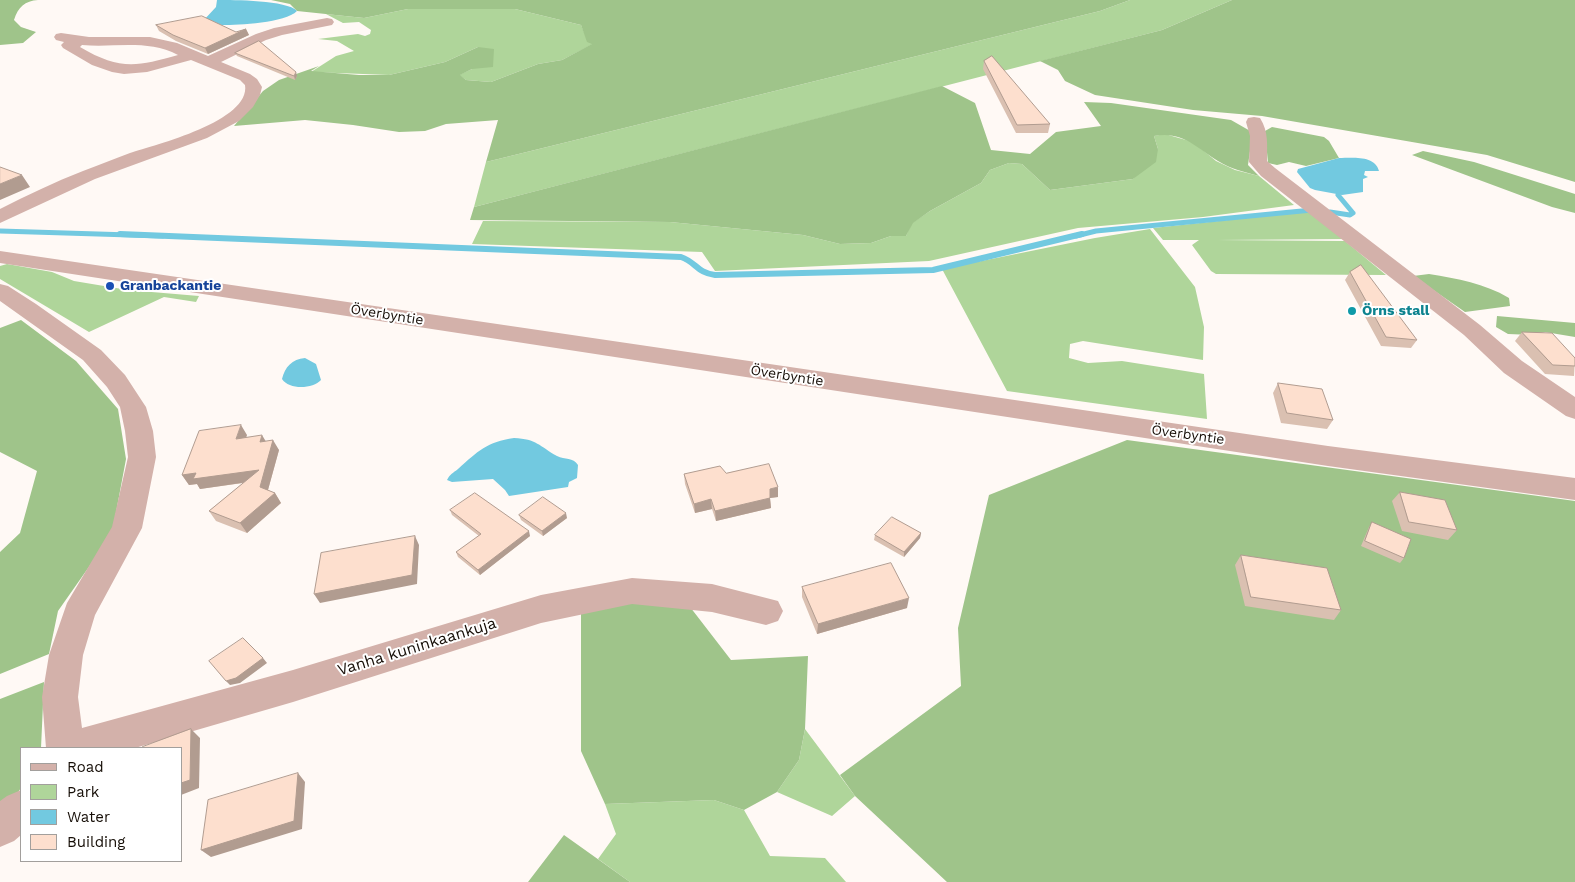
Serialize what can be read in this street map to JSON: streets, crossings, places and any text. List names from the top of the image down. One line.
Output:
{"streets":{"street":["Överbyntie","Vanha kuninkaankuja"]},"places":["Granbackantie","Örns stall"],"legend":["Road","Park","Water","Building"]}
